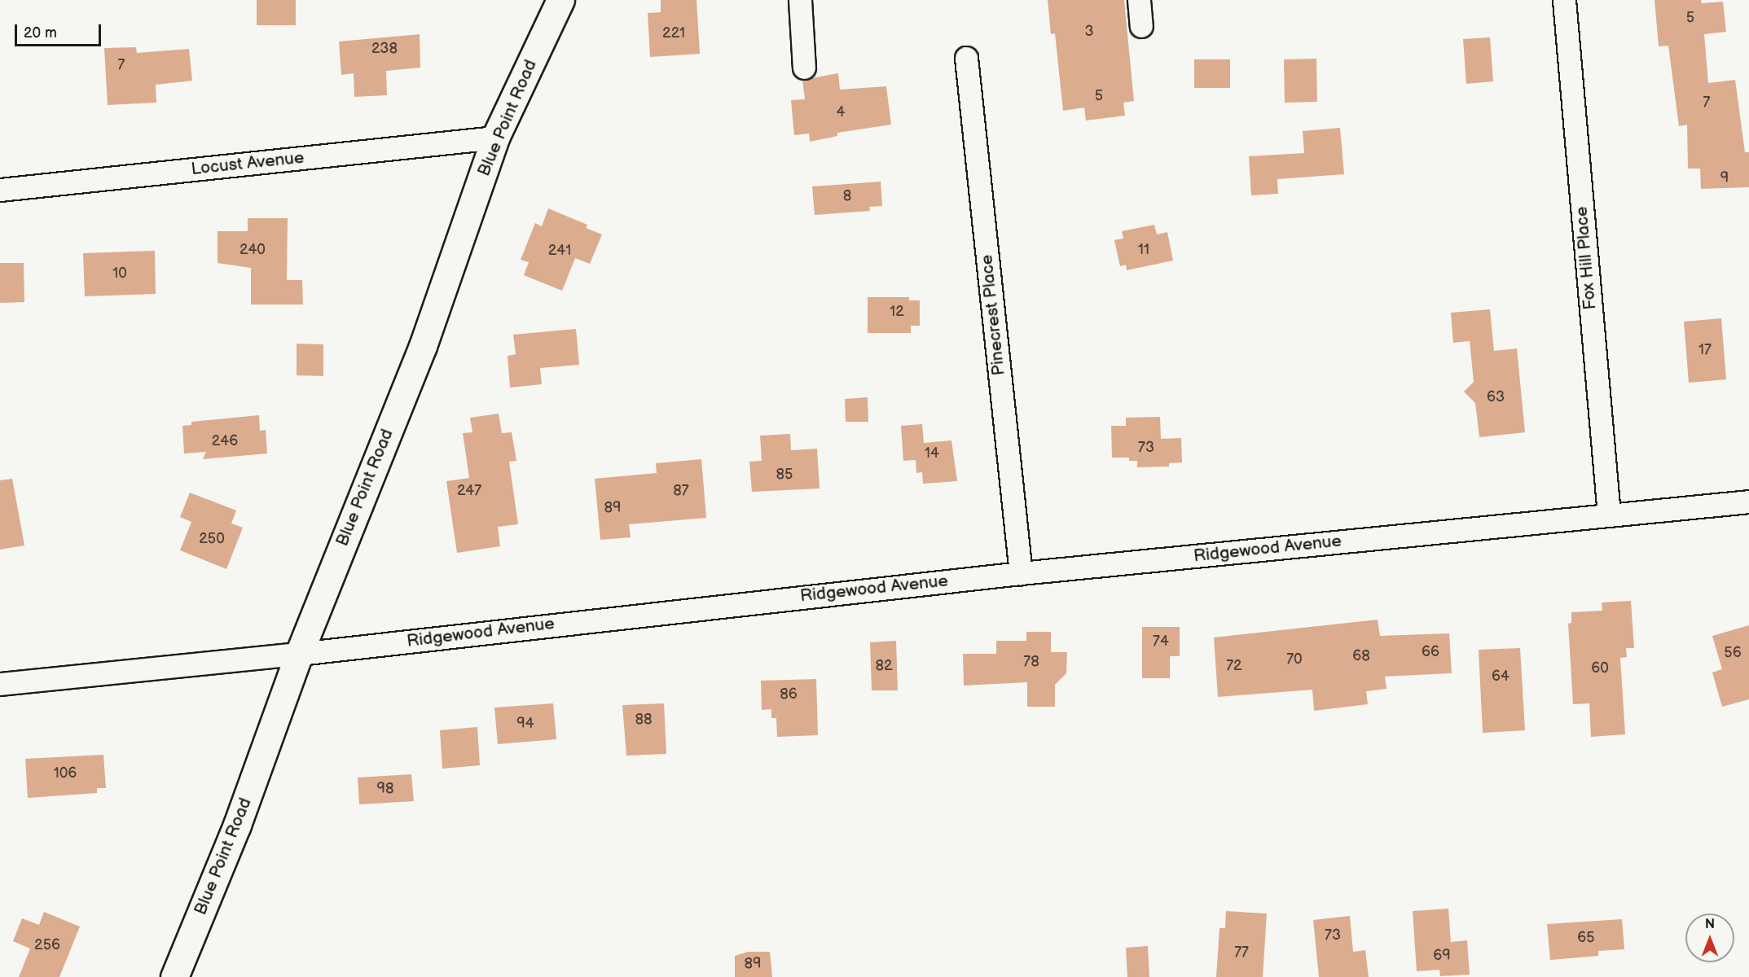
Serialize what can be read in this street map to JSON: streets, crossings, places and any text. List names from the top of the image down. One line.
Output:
{"streets":{"street":["Blue Point Road","Locust Avenue","Fox Hill Place","Pinecrest Place","Ridgewood Avenue"]},"crossings":[["Blue Point Road","Locust Avenue"],["Blue Point Road","Ridgewood Avenue"],["Fox Hill Place","Ridgewood Avenue"],["Pinecrest Place","Ridgewood Avenue"]],"house_numbers":["5","3","221","238","7","5","7","4","9","8","240","11","241","10","12","17","63","246","73","14","85","247","87","89","250","74","66","56","68","70","78","82","72","60","64","86","88","94","106","98","73","65","256","77","69","89"],"scale_bar":"20 m","north":"top"}
